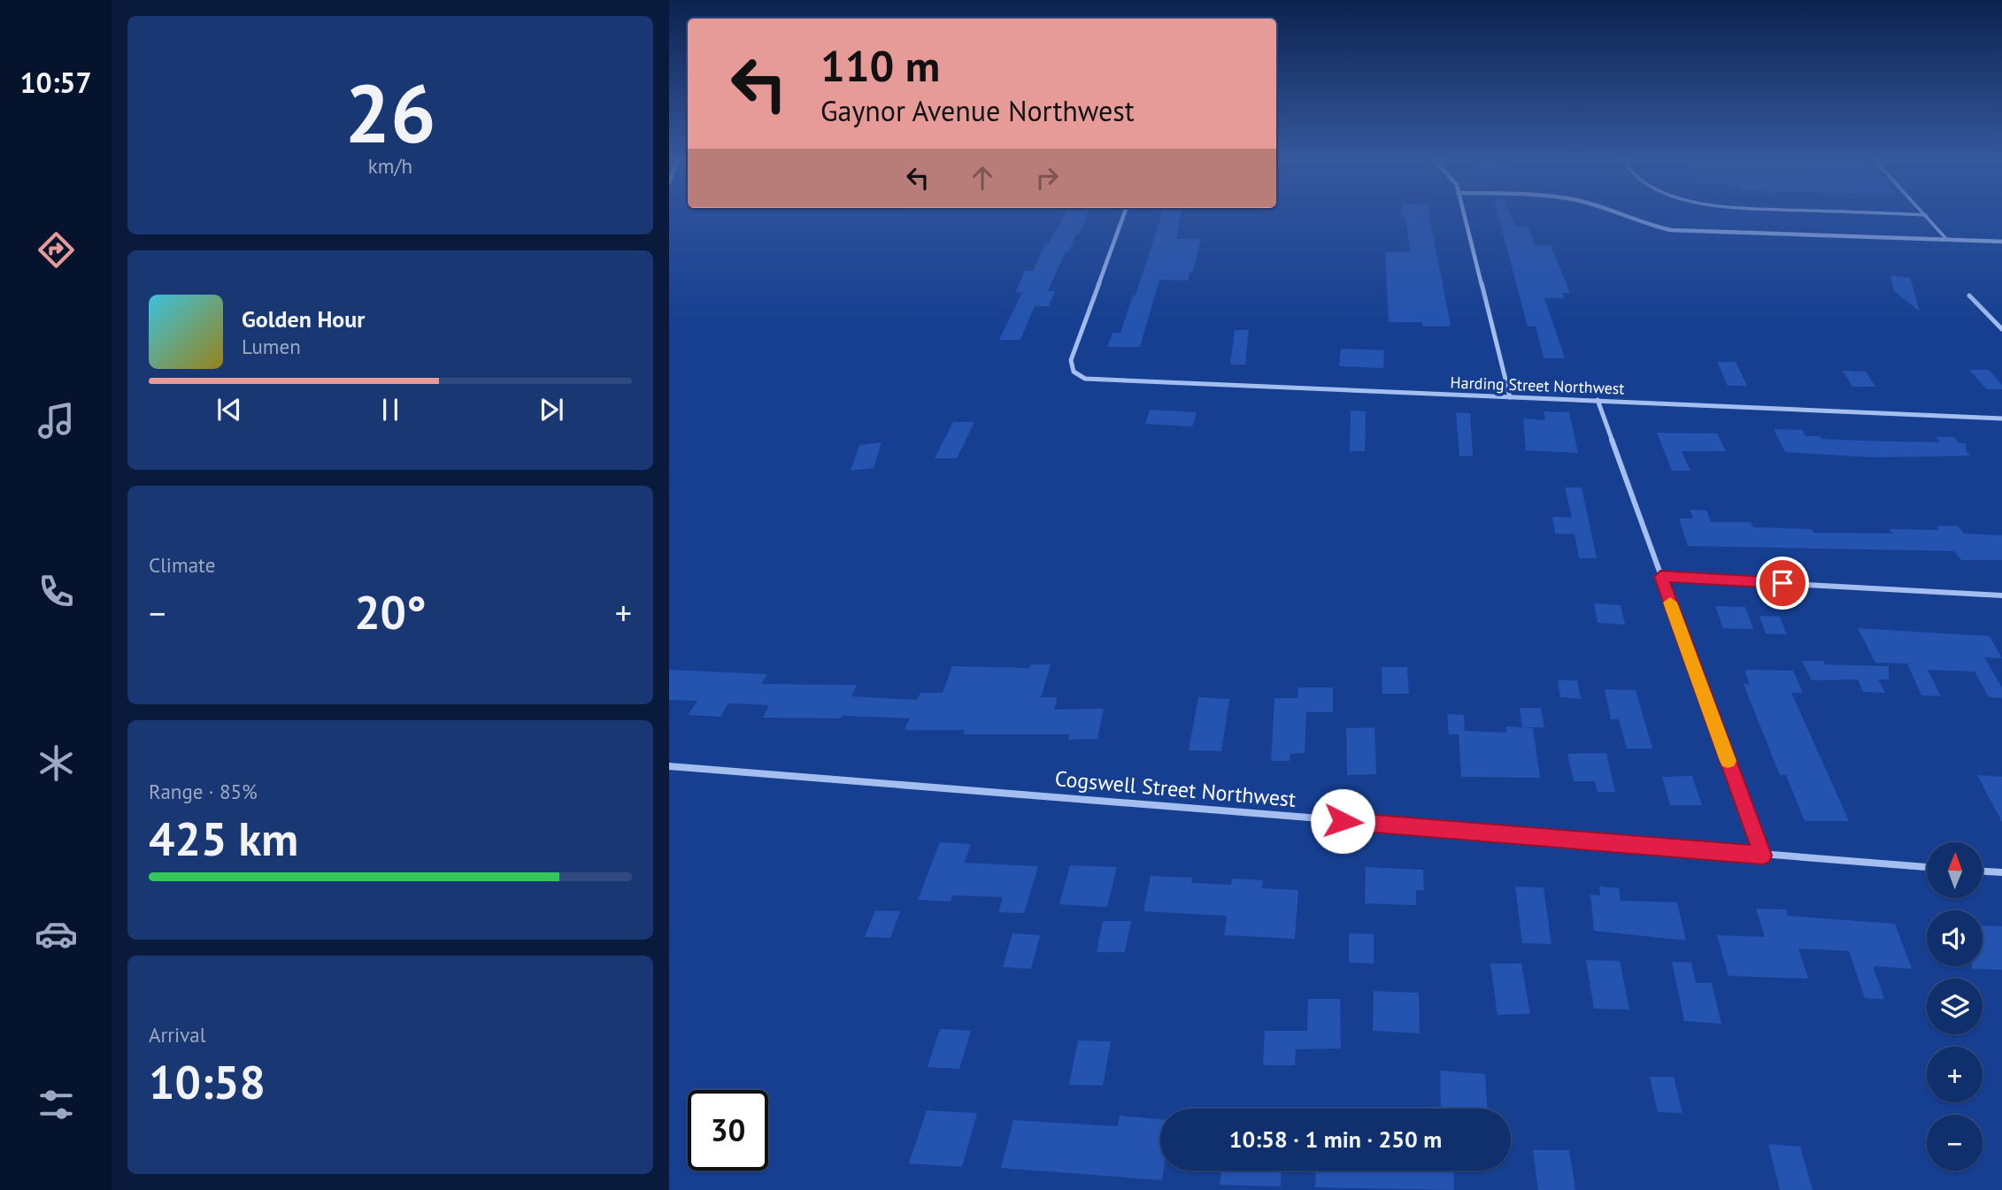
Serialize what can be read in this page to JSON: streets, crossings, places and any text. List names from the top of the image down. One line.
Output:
{"streets":{"street":["Harding Street Northwest","Cogswell Street Northwest"]},"north":"top","page":{"tabs":"10:57","tile":[["26","km/h"],"Climate",["Range · 85%","425 km"],["Arrival","10:58"]],"turn":["110 m","Gaynor Avenue Northwest"],"song":["Golden Hour","Lumen"],"heat":["−","20°","+"],"map_buttons":["+","−"],"limit":"30","trip":"10:58 · 1 min · 250 m"}}
